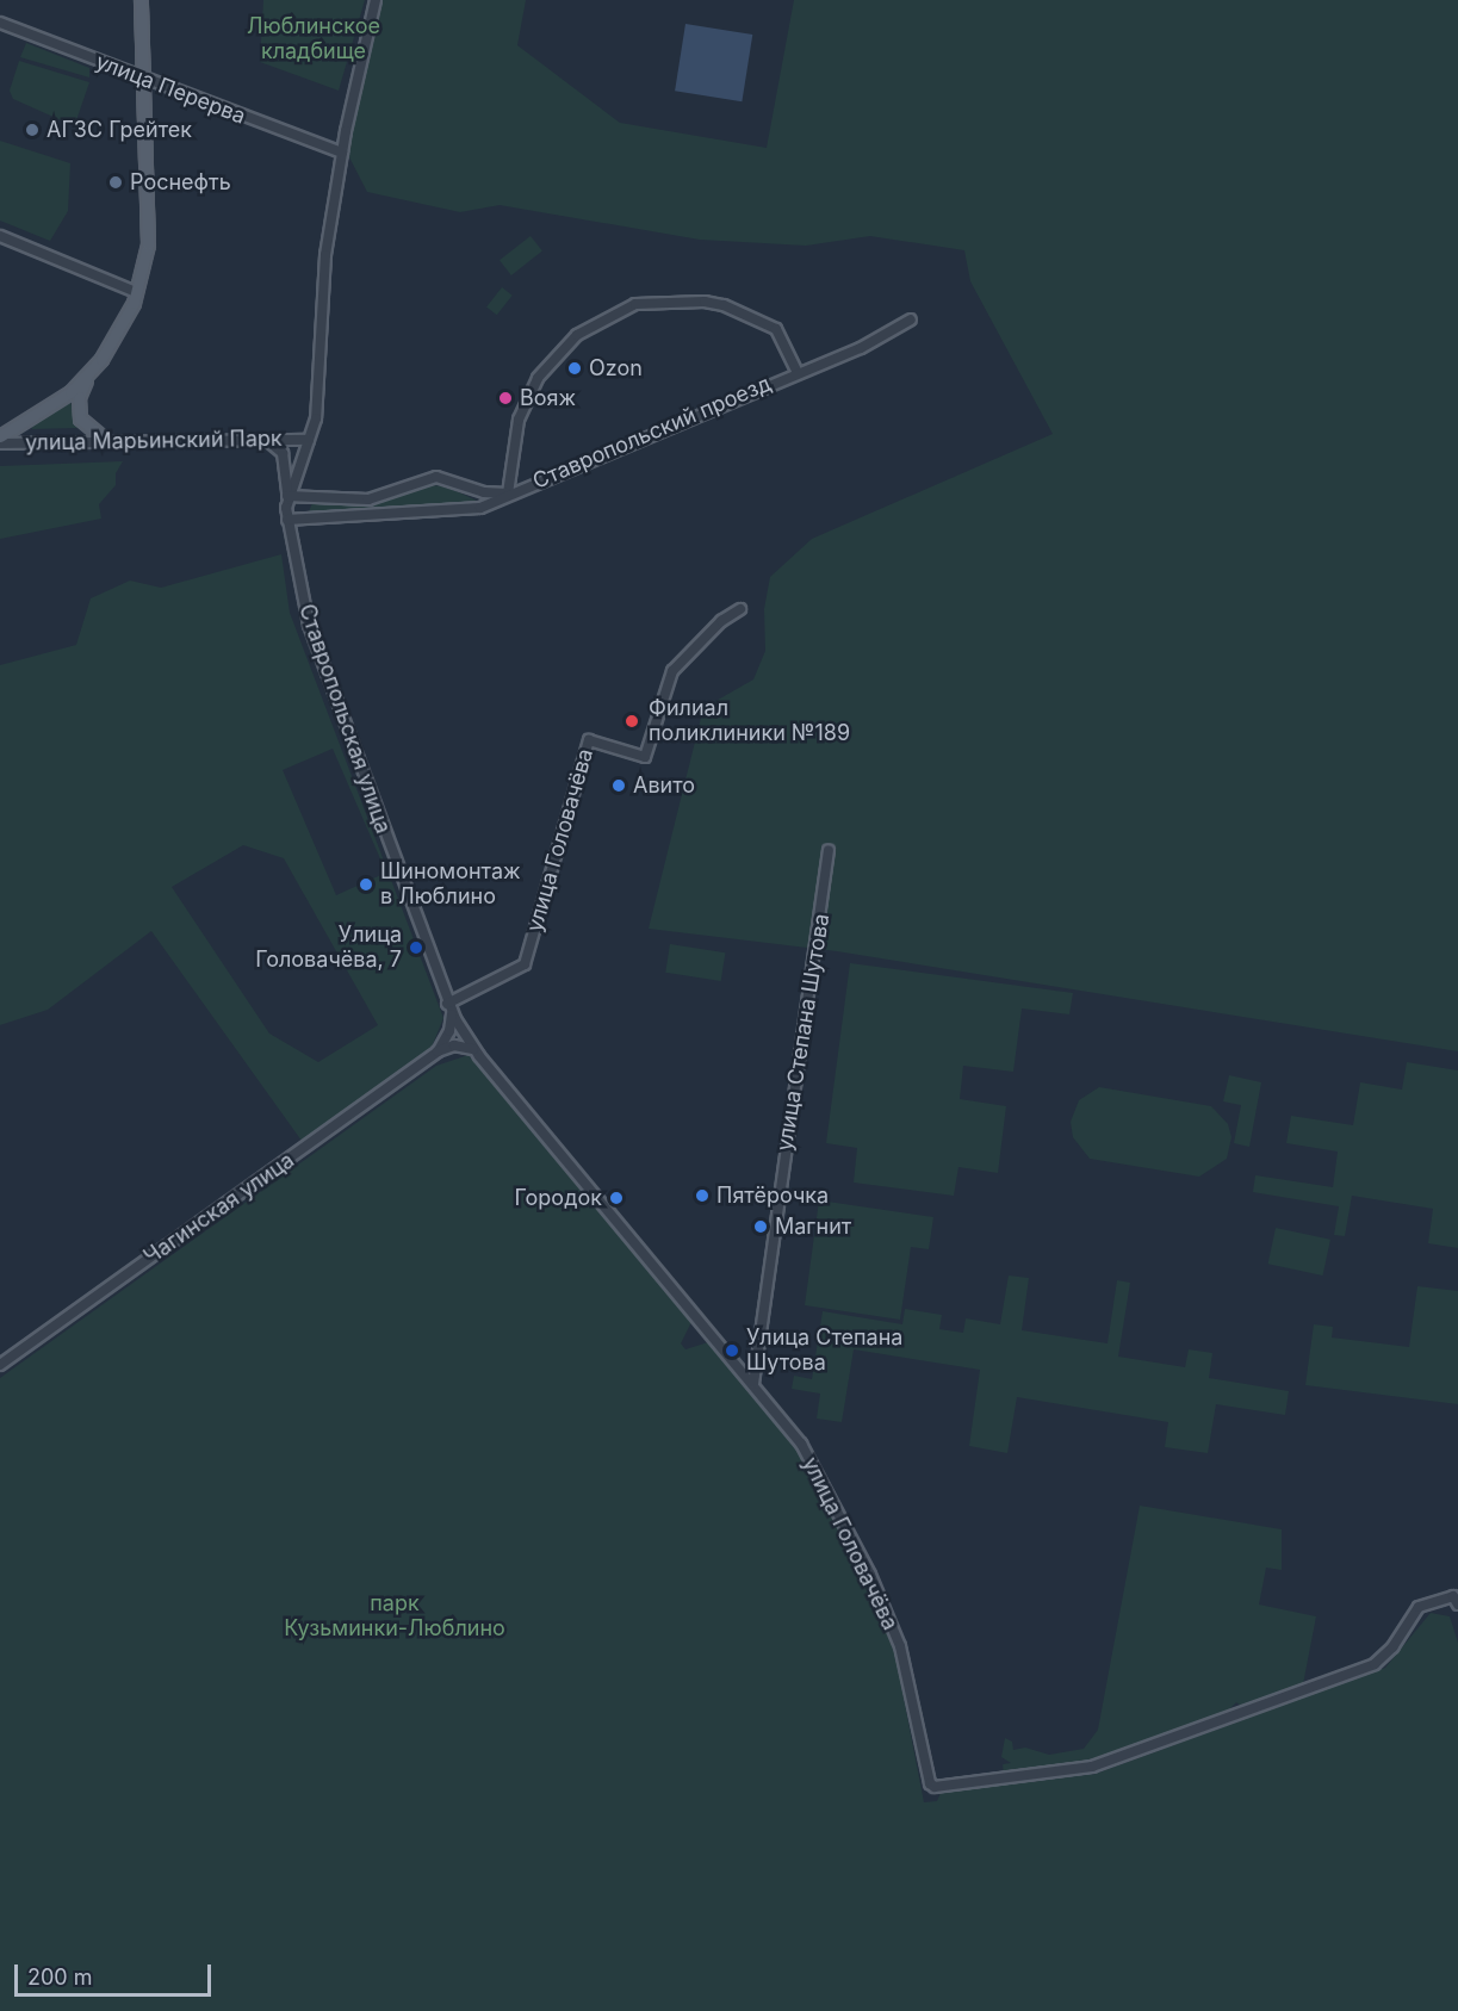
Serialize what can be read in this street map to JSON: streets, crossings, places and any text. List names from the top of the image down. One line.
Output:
{"streets":{"street":["улица Перерва","Ставропольский проезд","улица Марьинский Парк","Ставропольская улица","улица Головачёва","улица Степана Шутова","Чагинская улица"]},"crossings":[["улица Перерва","Ставропольская улица"],["Ставропольский проезд","Ставропольская улица"],["улица Марьинский Парк","Ставропольская улица"],["Ставропольская улица","улица Головачёва"],["Ставропольская улица","Чагинская улица"],["улица Головачёва","улица Степана Шутова"]],"parks":["Люблинское кладбище","парк Кузьминки-Люблино"],"places":["АГЗС Грейтек","Роснефть","Ozon","Вояж","Филиал поликлиники №189","Авито","Шиномонтаж в Люблино","Улица Головачёва, 7","Пятёрочка","Городок","Магнит","Улица Степана Шутова"],"scale_bar":"200 m"}
